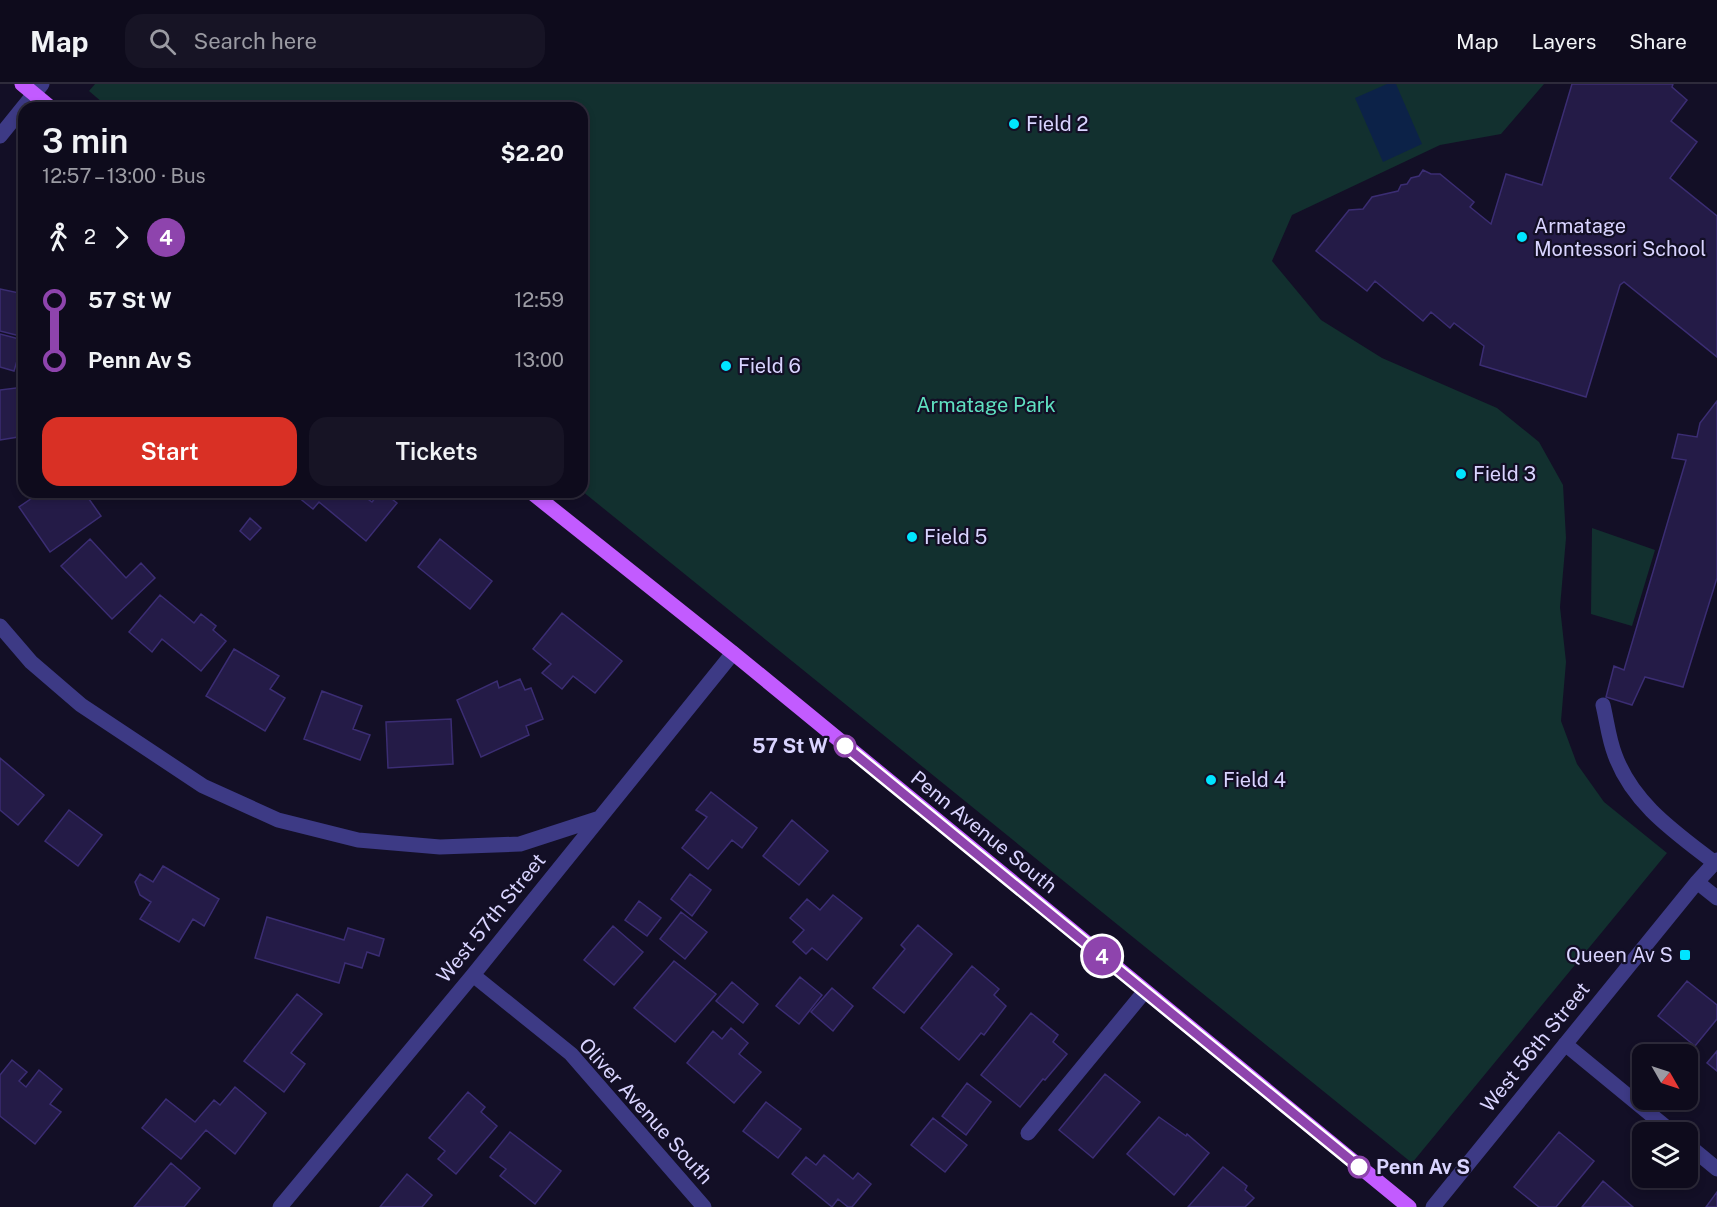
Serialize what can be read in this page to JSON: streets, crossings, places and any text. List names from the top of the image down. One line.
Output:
{"streets":{"main road":["Penn Avenue South"],"street":["West 57th Street","West 56th Street","Oliver Avenue South"]},"crossings":[["Penn Avenue South","West 57th Street"],["West 57th Street","Oliver Avenue South"]],"parks":["Armatage Park"],"places":{"other":["Field 2","Armatage Montessori School","Field 6","Field 3","Field 5","57 St W","Field 4","Penn Av S"],"transit":["Queen Av S"]},"lines":["bus line 4"],"north":"bottom right","page":{"header":"Map","search":"Search here","nav":["Map","Layers","Share"],"on_map":"4","heading":["3 min","12:57 – 13:00 · Bus","$2.20"],"legs":["2","4"],"list":[{"name":"57 St W","value":"12:59"},{"name":"Penn Av S","value":"13:00"}],"buttons":["Start","Tickets"]}}
